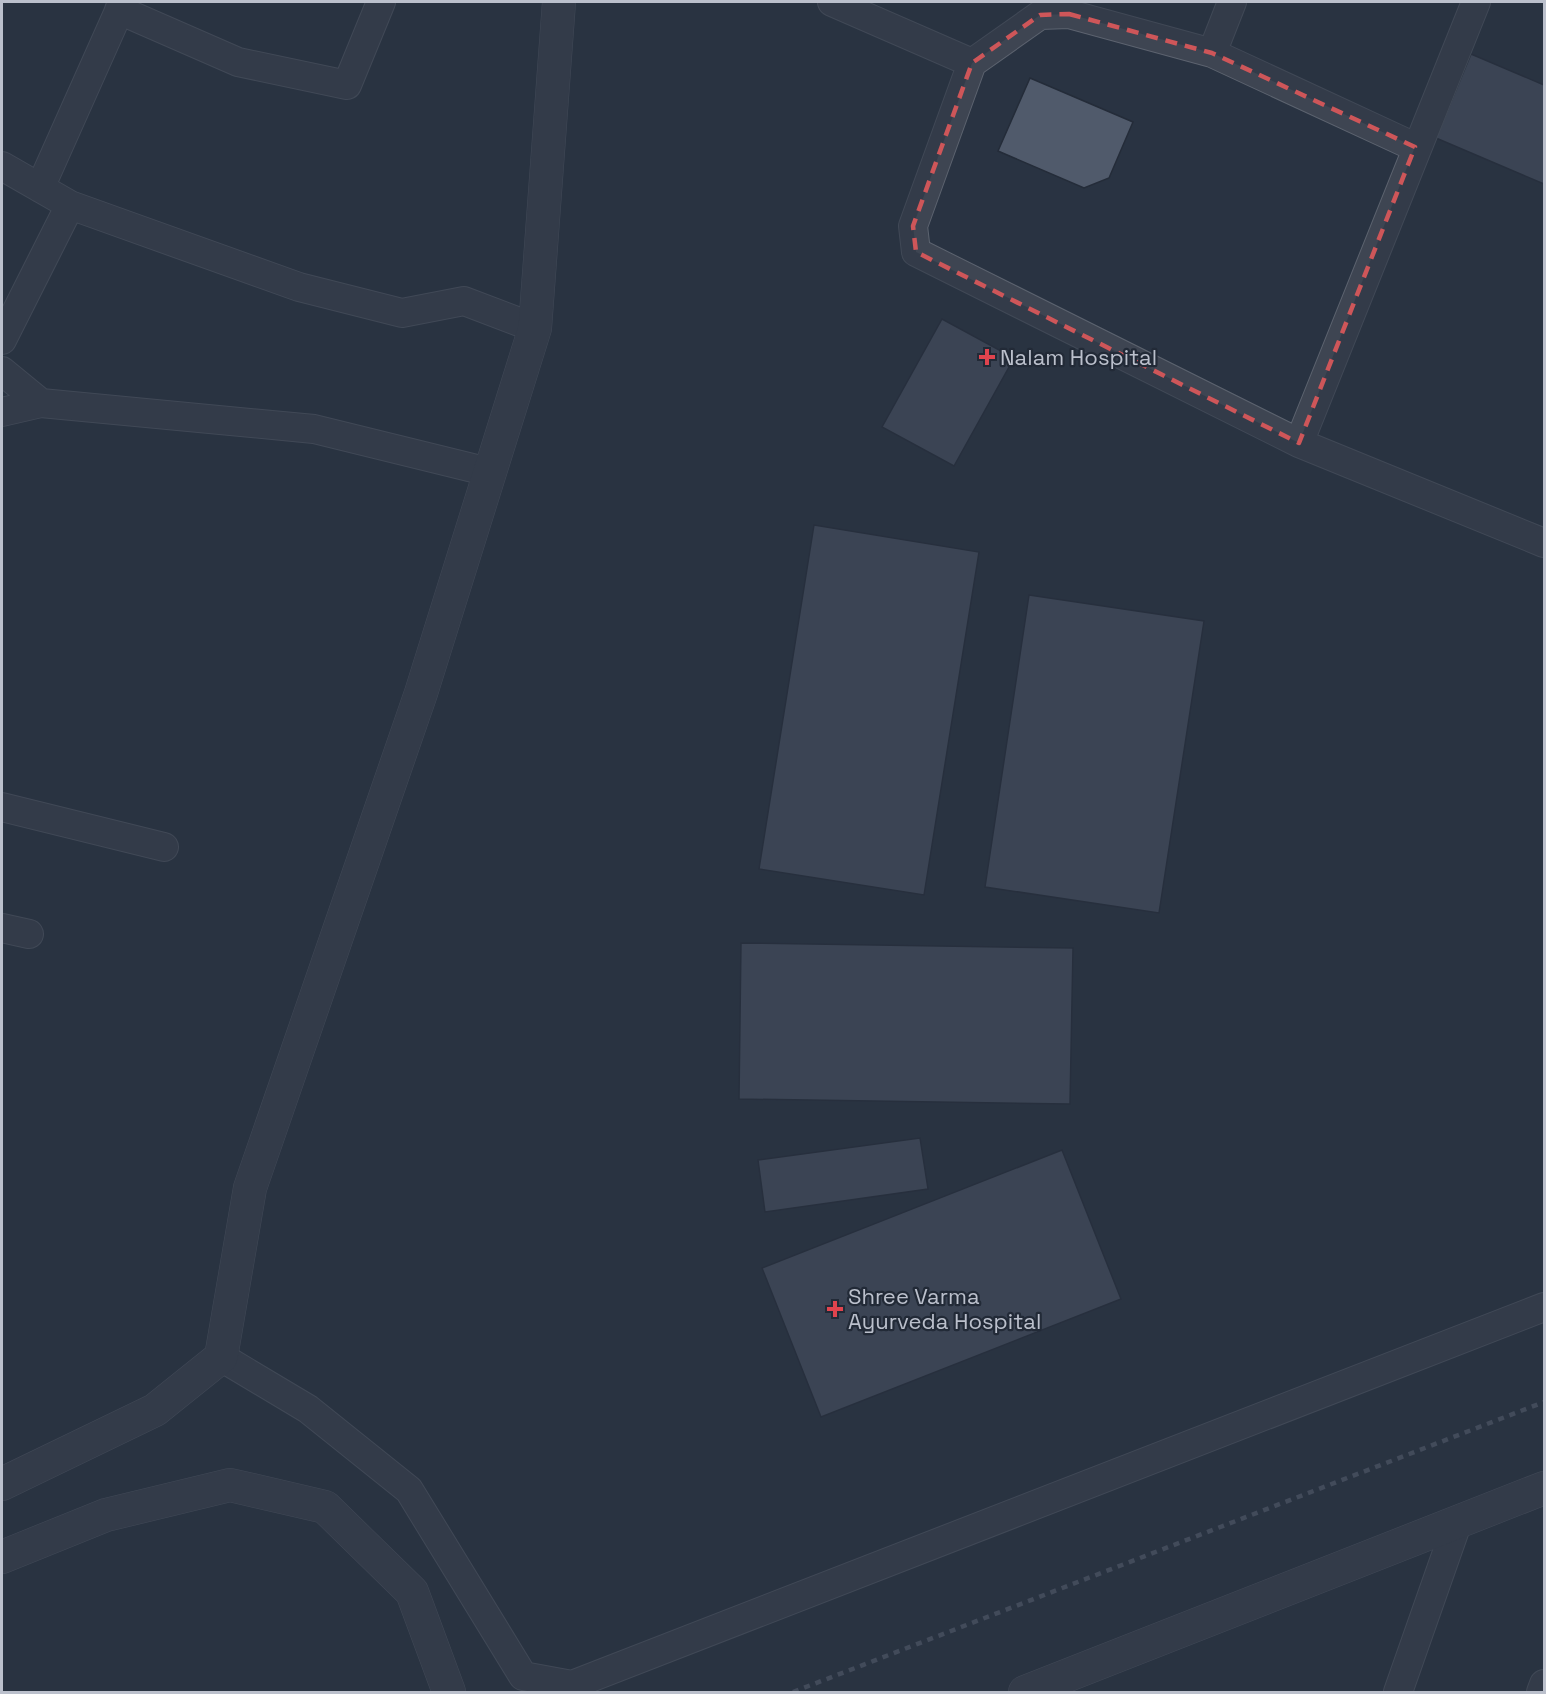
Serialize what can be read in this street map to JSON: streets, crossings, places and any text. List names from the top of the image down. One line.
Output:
{"places":{"health":["Nalam Hospital","Shree Varma Ayurveda Hospital"]}}
